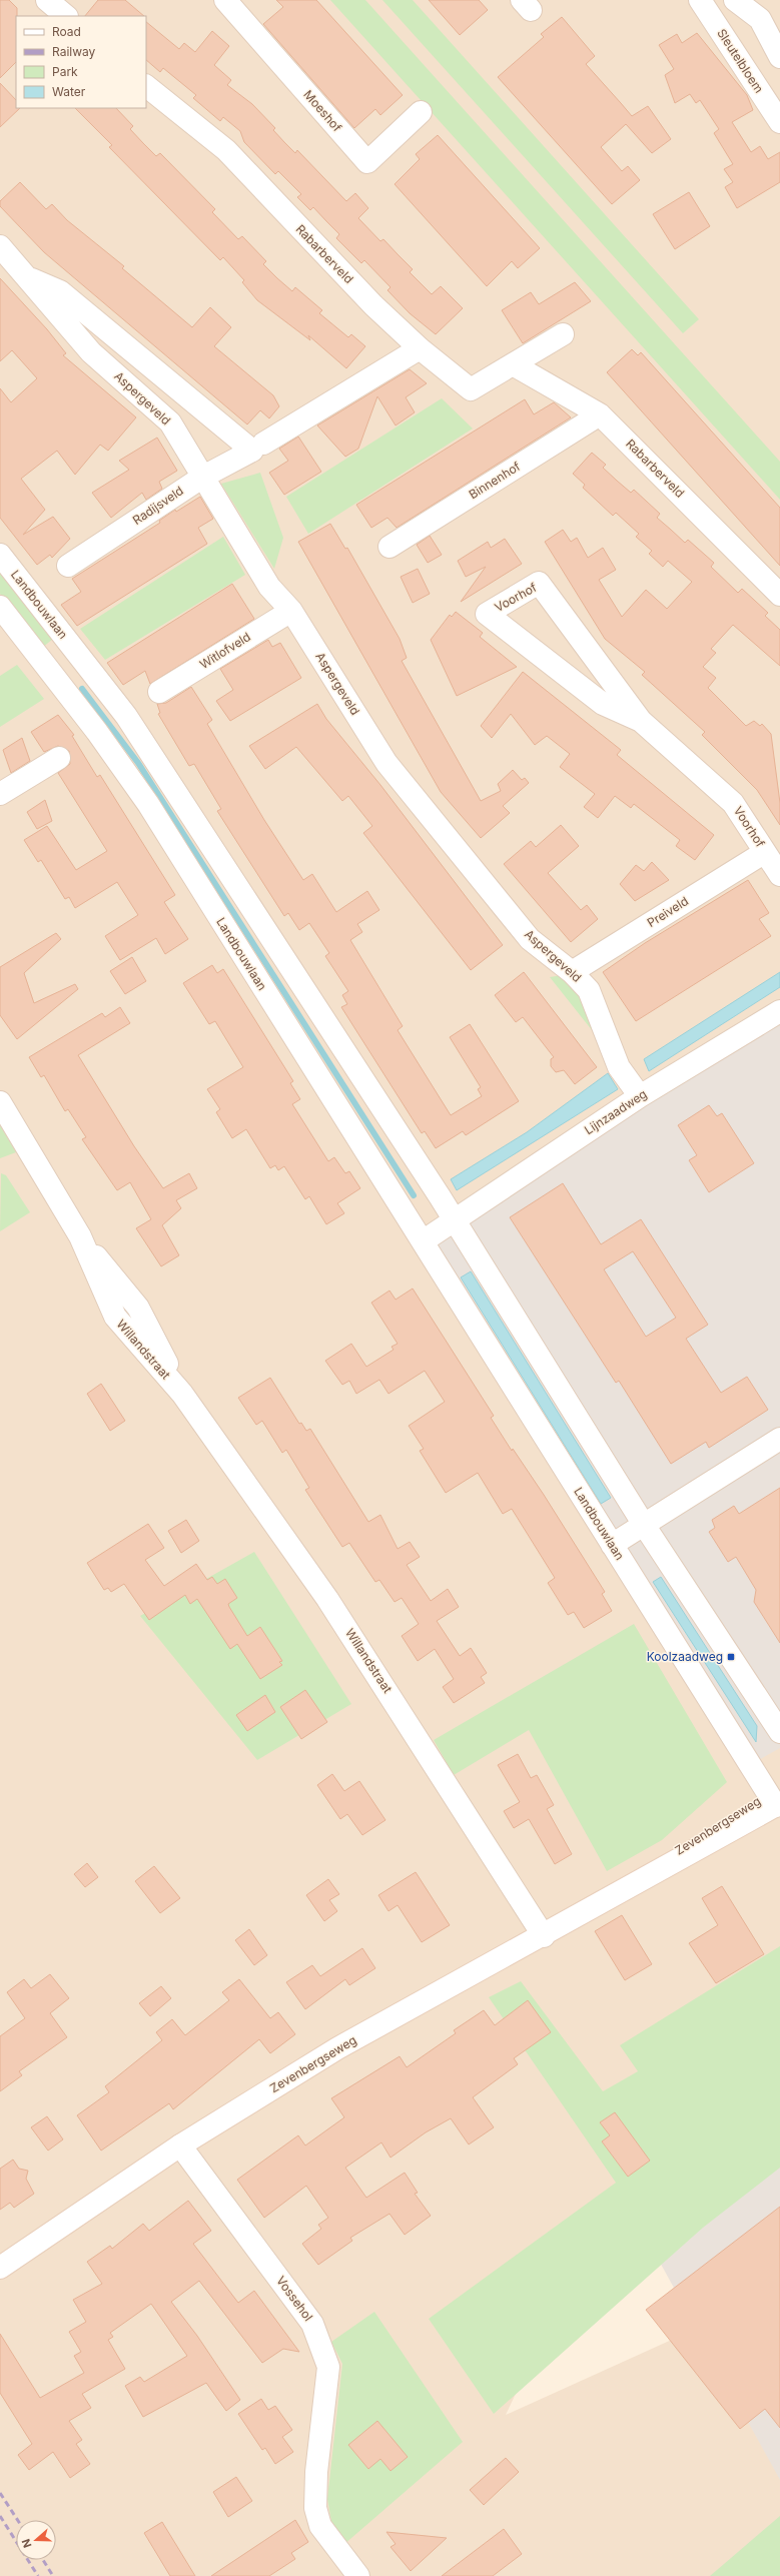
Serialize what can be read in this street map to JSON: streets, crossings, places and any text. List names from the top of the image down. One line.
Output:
{"streets":{"street":["Sleutelbloem","Moeshof","Rabarberveld","Aspergeveld","Binnenhof","Radijsveld","Voorhof","Landbouwlaan","Witlofveld","Preiveld","Lijnzaadweg","Willandstraat","Zevenbergseweg","Vossehol"]},"crossings":[["Rabarberveld","Binnenhof"],["Rabarberveld","Radijsveld"],["Aspergeveld","Radijsveld"],["Aspergeveld","Witlofveld"],["Aspergeveld","Preiveld"],["Aspergeveld","Lijnzaadweg"],["Voorhof","Preiveld"],["Landbouwlaan","Lijnzaadweg"],["Landbouwlaan","Zevenbergseweg"],["Willandstraat","Zevenbergseweg"],["Zevenbergseweg","Vossehol"]],"places":{"transit":["Koolzaadweg"]},"legend":["Road","Railway","Park","Water"],"north":"left"}
